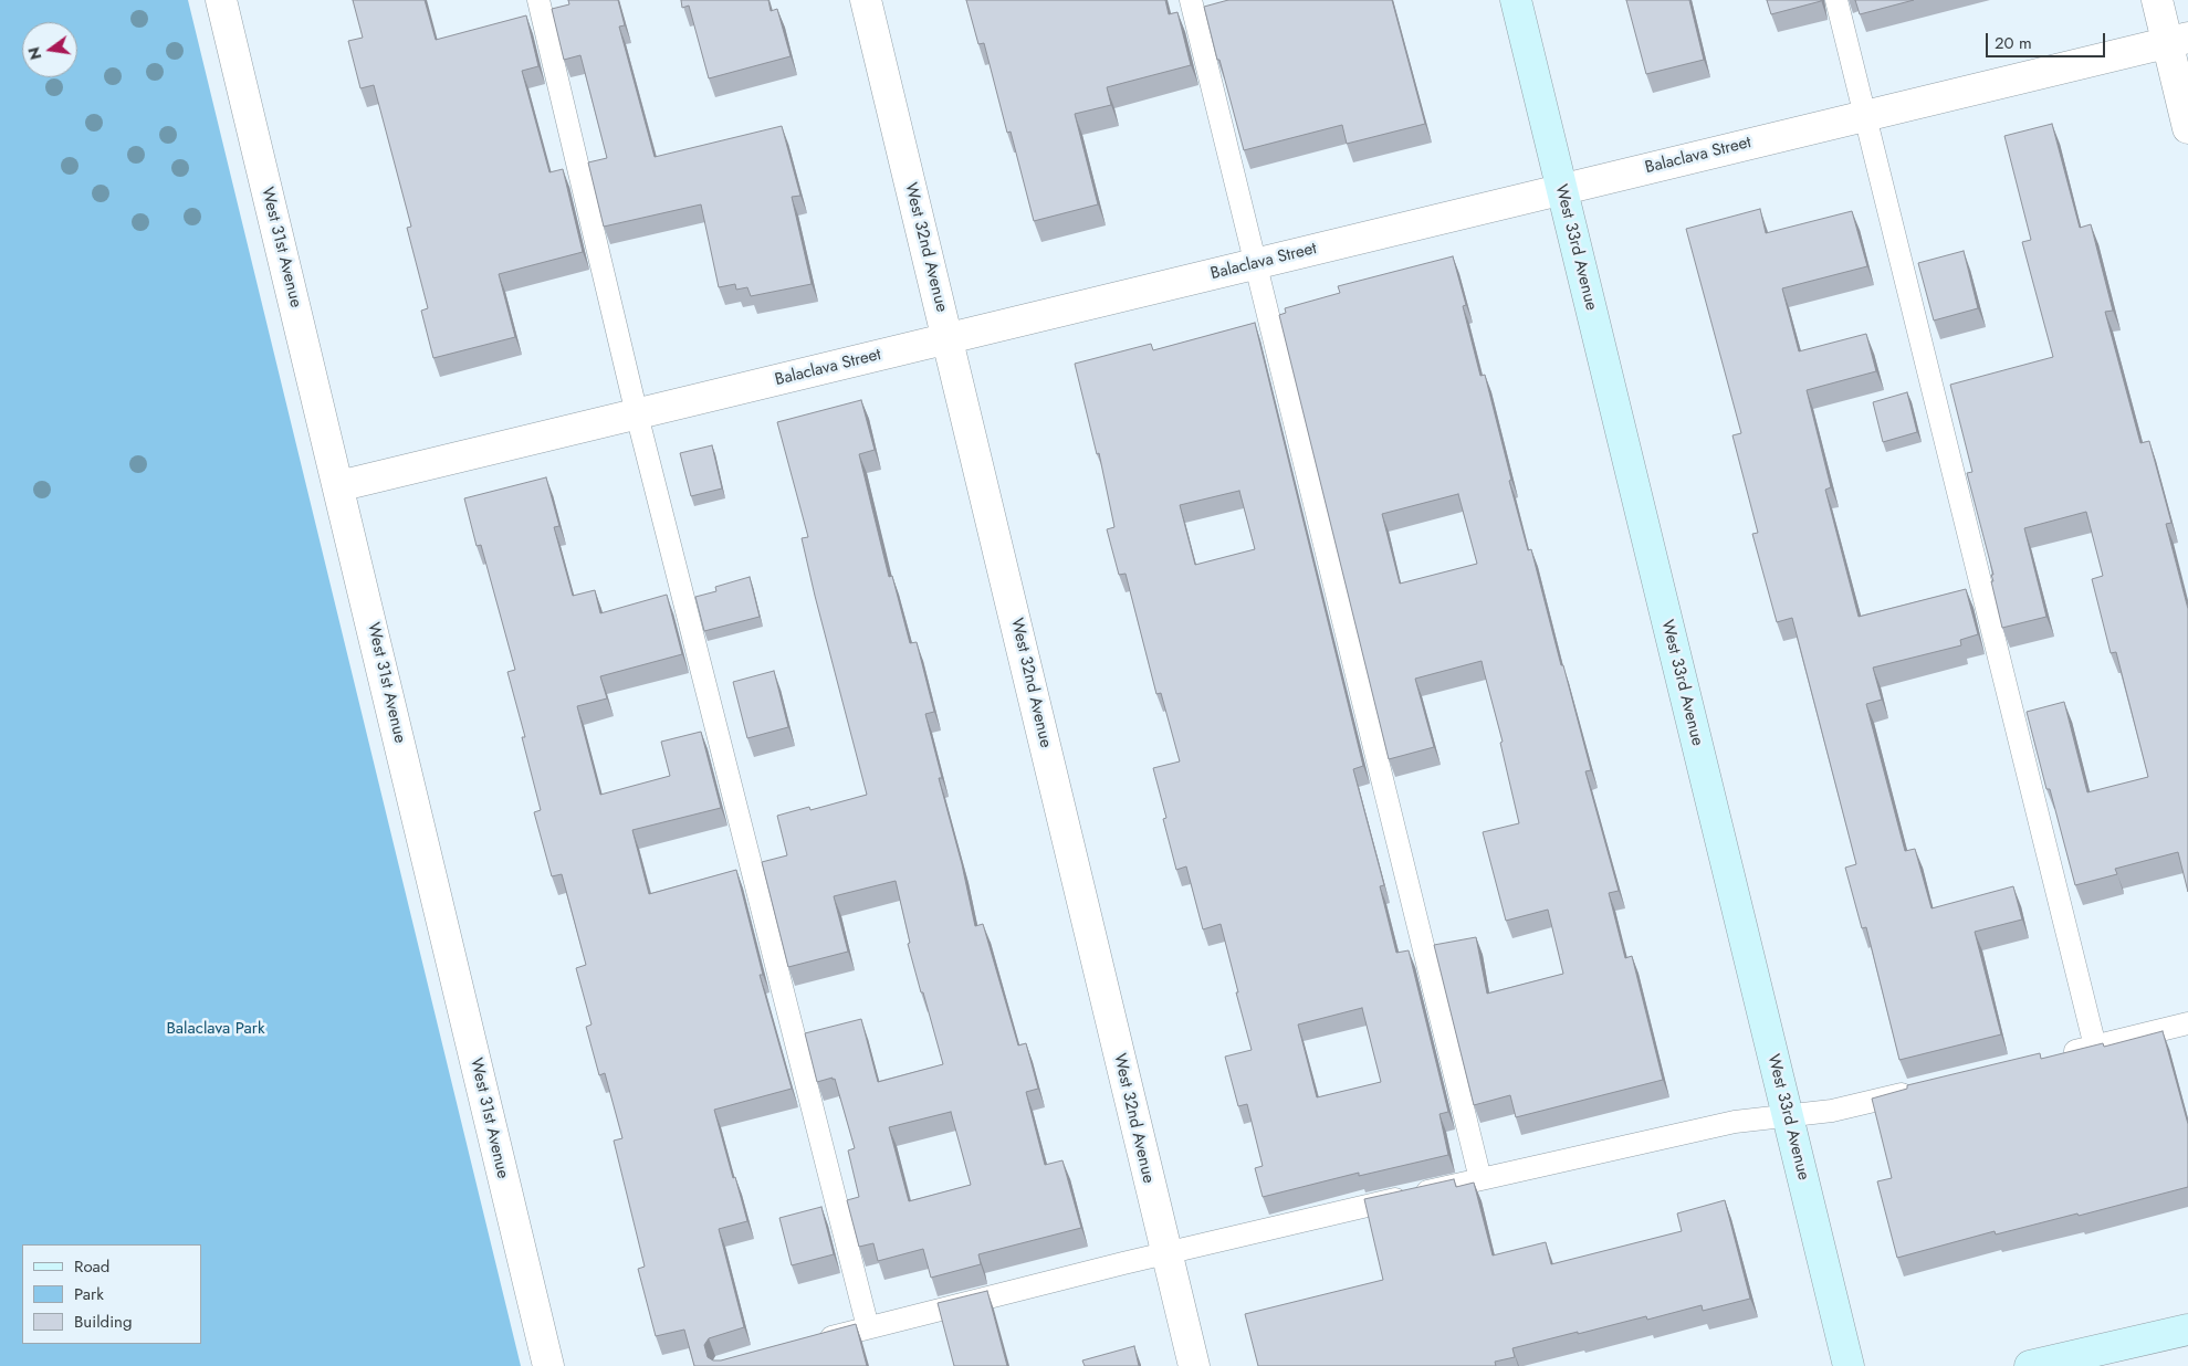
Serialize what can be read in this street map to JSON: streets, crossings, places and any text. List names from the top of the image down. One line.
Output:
{"streets":{"street":["Balaclava Street","West 31st Avenue","West 32nd Avenue","West 33rd Avenue"]},"crossings":[["Balaclava Street","West 31st Avenue"],["Balaclava Street","West 32nd Avenue"],["Balaclava Street","West 33rd Avenue"]],"parks":["Balaclava Park"],"legend":["Road","Park","Building"],"scale_bar":"20 m","north":"left"}
